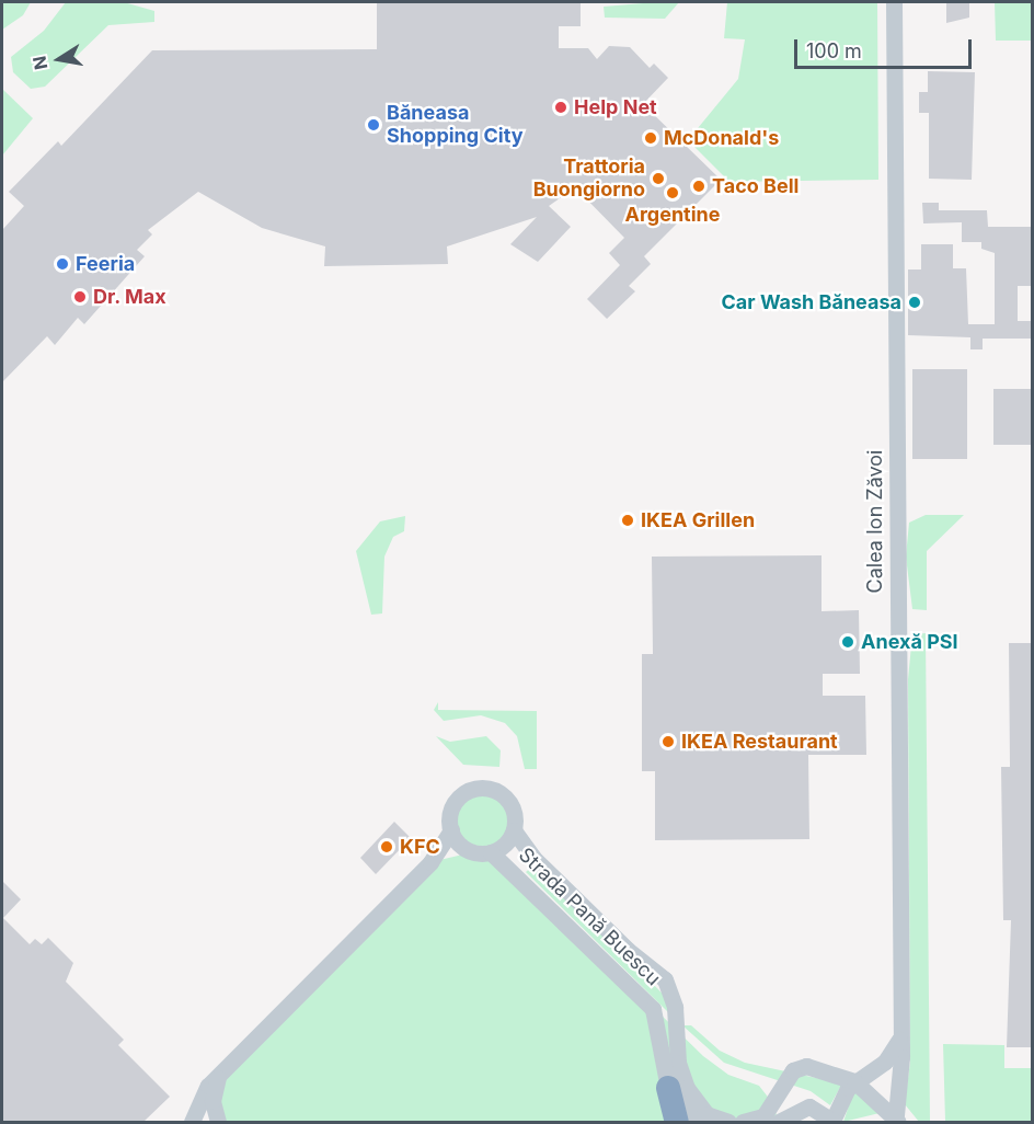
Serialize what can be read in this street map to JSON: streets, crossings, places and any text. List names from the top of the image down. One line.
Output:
{"streets":{"street":["Calea Ion Zăvoi","Strada Pană Buescu"]},"places":["Help Net","Băneasa Shopping City","McDonald's","Trattoria Buongiorno","Taco Bell","Argentine","Feeria","Dr. Max","Car Wash Băneasa","IKEA Grillen","Anexă PSI","IKEA Restaurant","KFC"],"scale_bar":"100 m","north":"left"}
